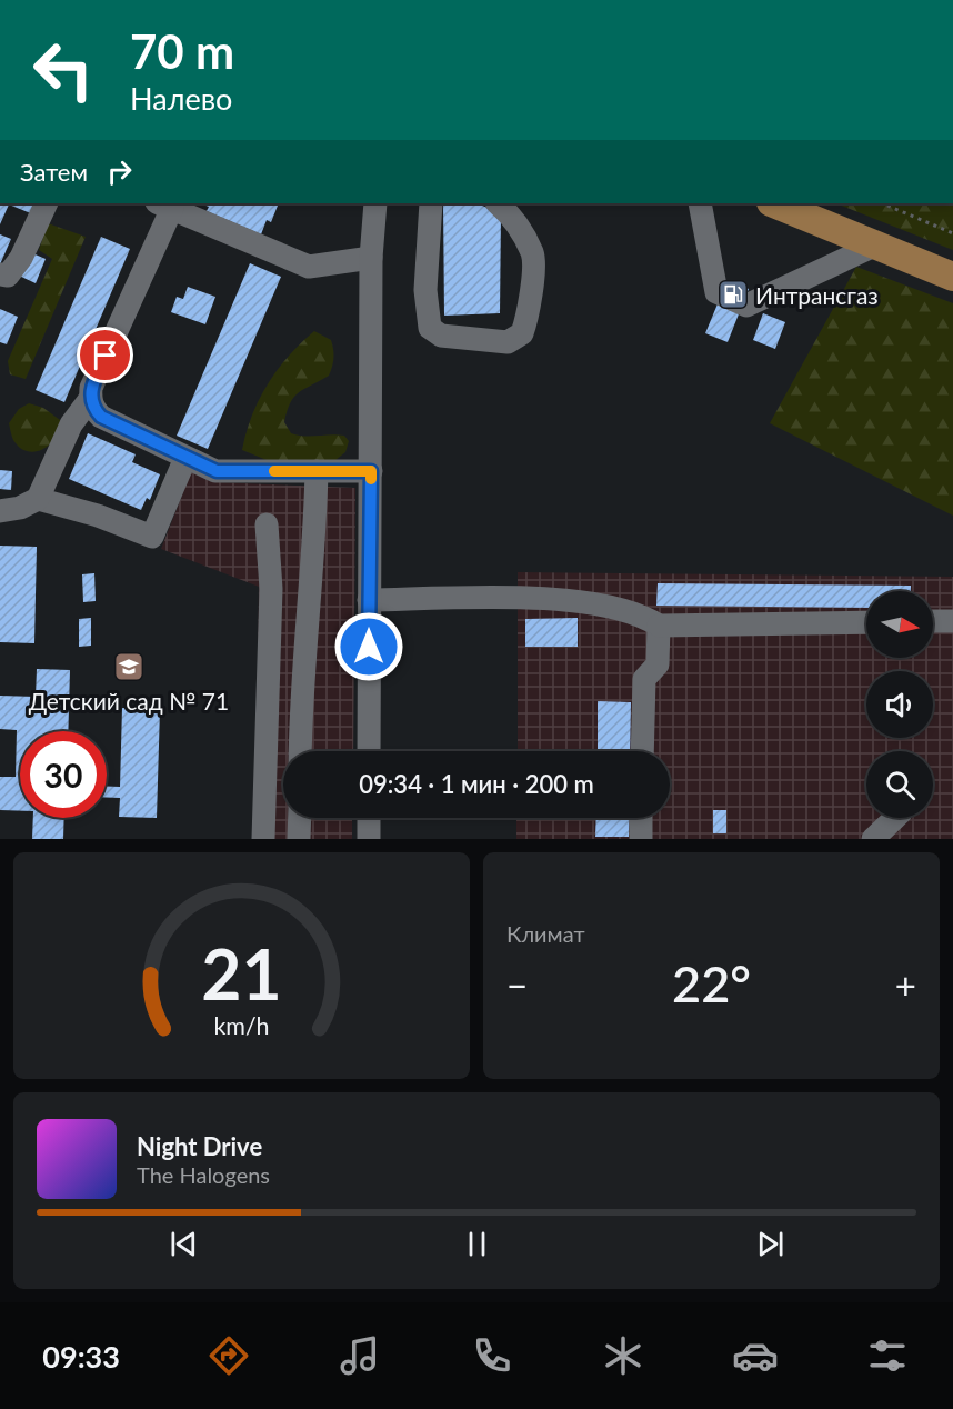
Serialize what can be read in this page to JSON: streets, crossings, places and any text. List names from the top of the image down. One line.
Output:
{"places":{"fuel station":["Интрансгаз"],"school or university":["Детский сад № 71"]},"north":"right","page":{"turn":["70 m","Налево"],"then":"Затем","limit":"30","trip":"09:34 · 1 мин · 200 m","tile":"Климат","heat":["−","22°","+"],"song":["Night Drive","The Halogens"],"tabs":"09:33","gauge":["21","km/h"]}}
